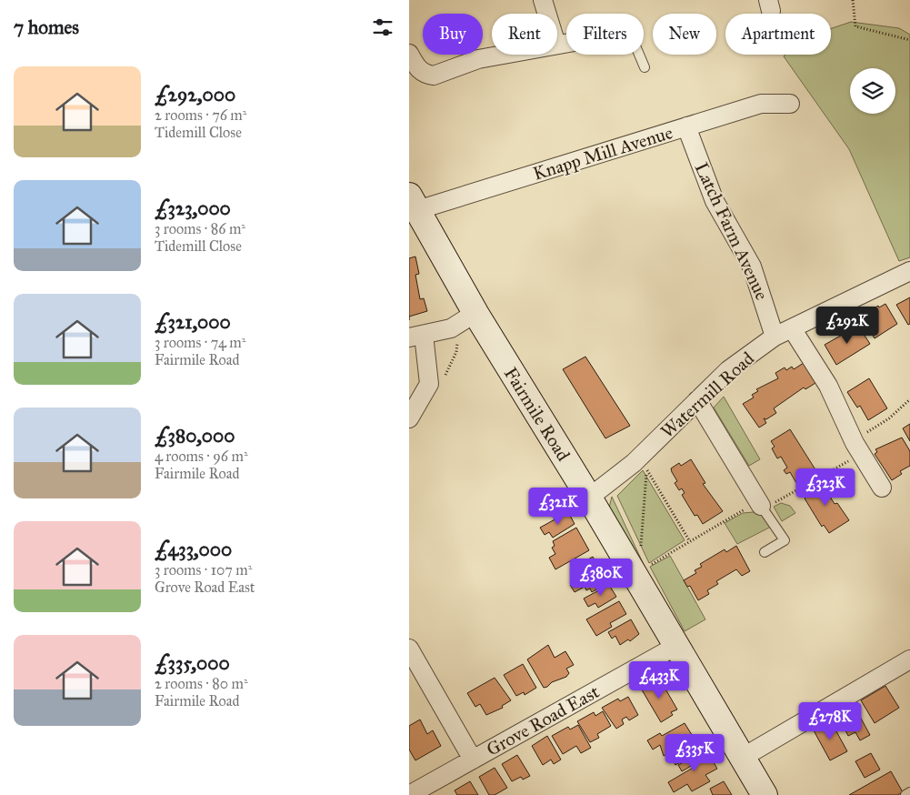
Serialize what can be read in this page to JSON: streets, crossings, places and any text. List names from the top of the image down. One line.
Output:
{"streets":{"main road":["Fairmile Road"],"street":["Knapp Mill Avenue","Latch Farm Avenue","Watermill Road","Grove Road East"]},"crossings":[["Knapp Mill Avenue","Latch Farm Avenue"],["Knapp Mill Avenue","Fairmile Road"],["Latch Farm Avenue","Watermill Road"],["Watermill Road","Fairmile Road"],["Fairmile Road","Grove Road East"]],"page":{"heading":"7 homes","chip":["Buy","Rent","Filters","New","Apartment"],"list":[{"name":"£292,000","note":"2 rooms · 76 m² · Tidemill Close"},{"name":"£323,000","note":"3 rooms · 86 m² · Tidemill Close"},{"name":"£321,000","note":"3 rooms · 74 m² · Fairmile Road"},{"name":"£380,000","note":"4 rooms · 96 m² · Fairmile Road"},{"name":"£433,000","note":"3 rooms · 107 m² · Grove Road East"},{"name":"£335,000","note":"2 rooms · 80 m² · Fairmile Road"}],"price":["£292K","£323K","£321K","£380K","£433K","£278K","£335K"]}}
